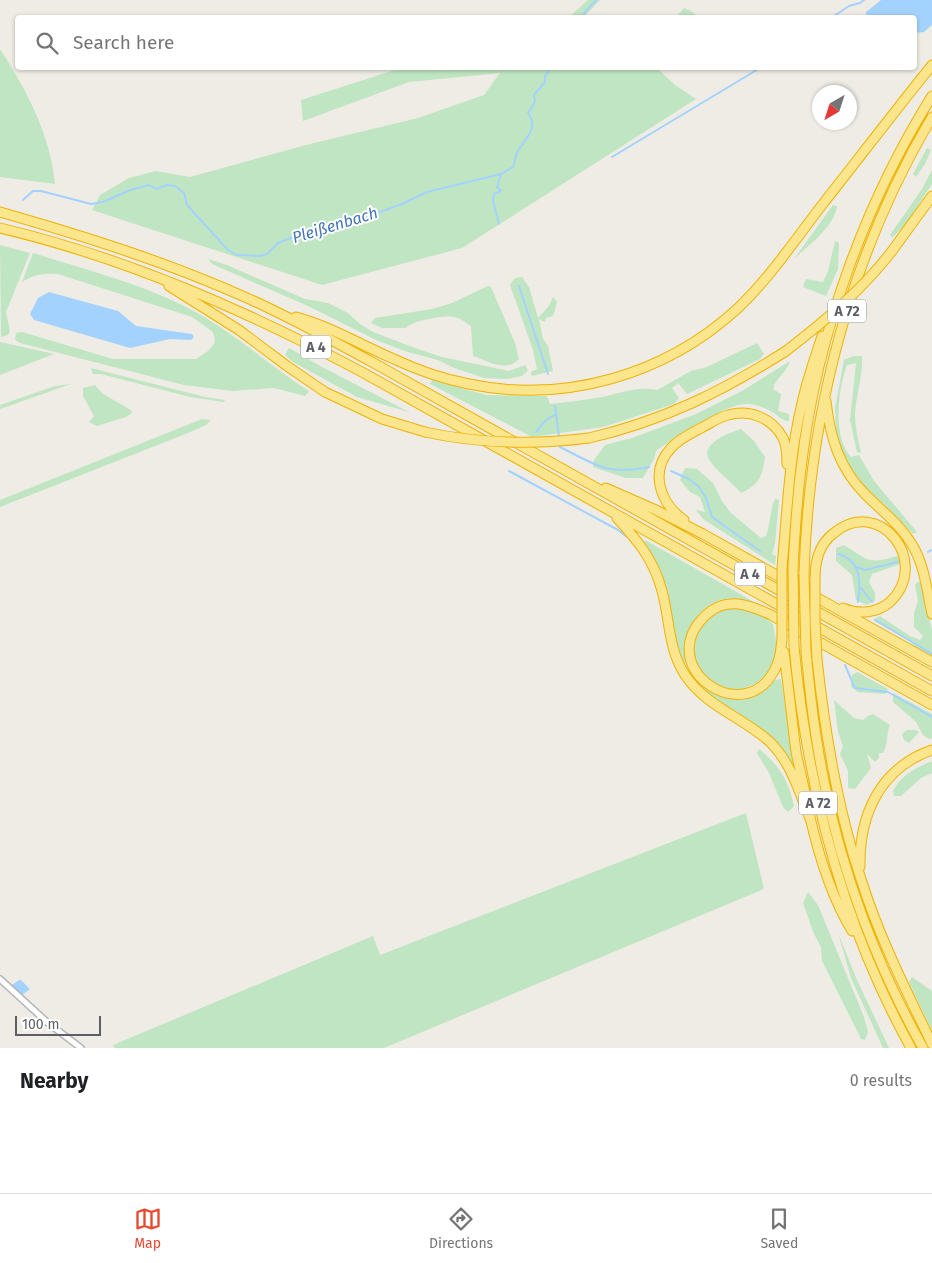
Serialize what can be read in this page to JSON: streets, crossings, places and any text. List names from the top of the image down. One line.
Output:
{"streets":{"highway":["A 72","A 4"]},"water":["Pleißenbach"],"scale_bar":"100 m","north":"bottom left","page":{"search":"Search here","scale":"100 m","heading":["Nearby","0 results"],"nav":["Map","Directions","Saved"]}}
